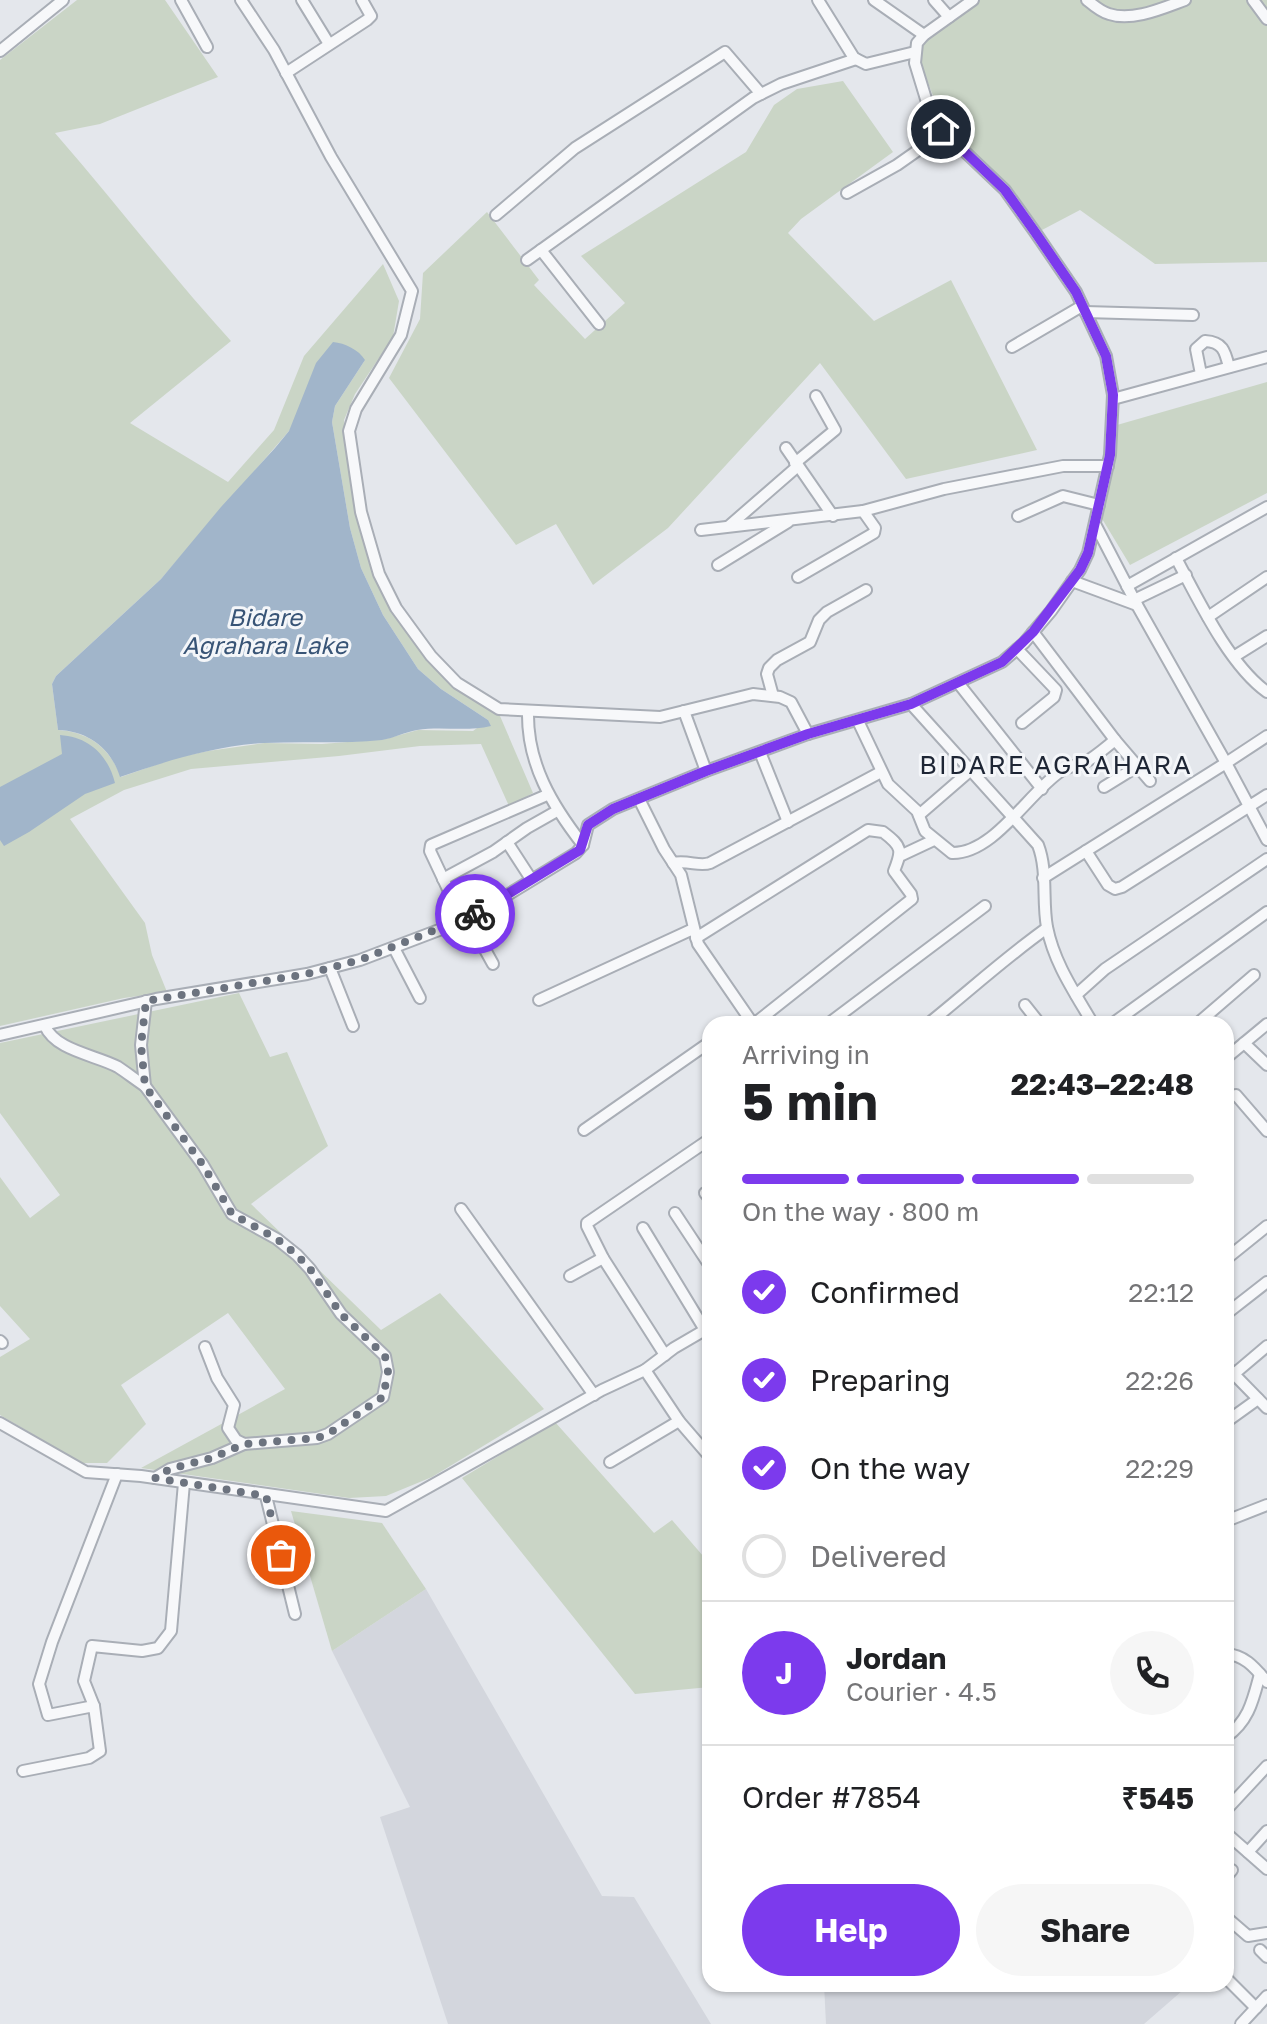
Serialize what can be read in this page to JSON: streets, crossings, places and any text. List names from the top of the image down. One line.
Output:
{"districts":["BIDARE AGRAHARA"],"water":["Bidare Agrahara Lake"],"page":{"heading":["5 min","Arriving in","22:43–22:48"],"panel":["Jordan","Courier · 4.5","Order #7854","₹545"],"bar":"On the way · 800 m","list":[["Confirmed","22:12"],["Preparing","22:26"],["On the way","22:29"],"Delivered"],"round":"J","buttons":["Help","Share"]}}
